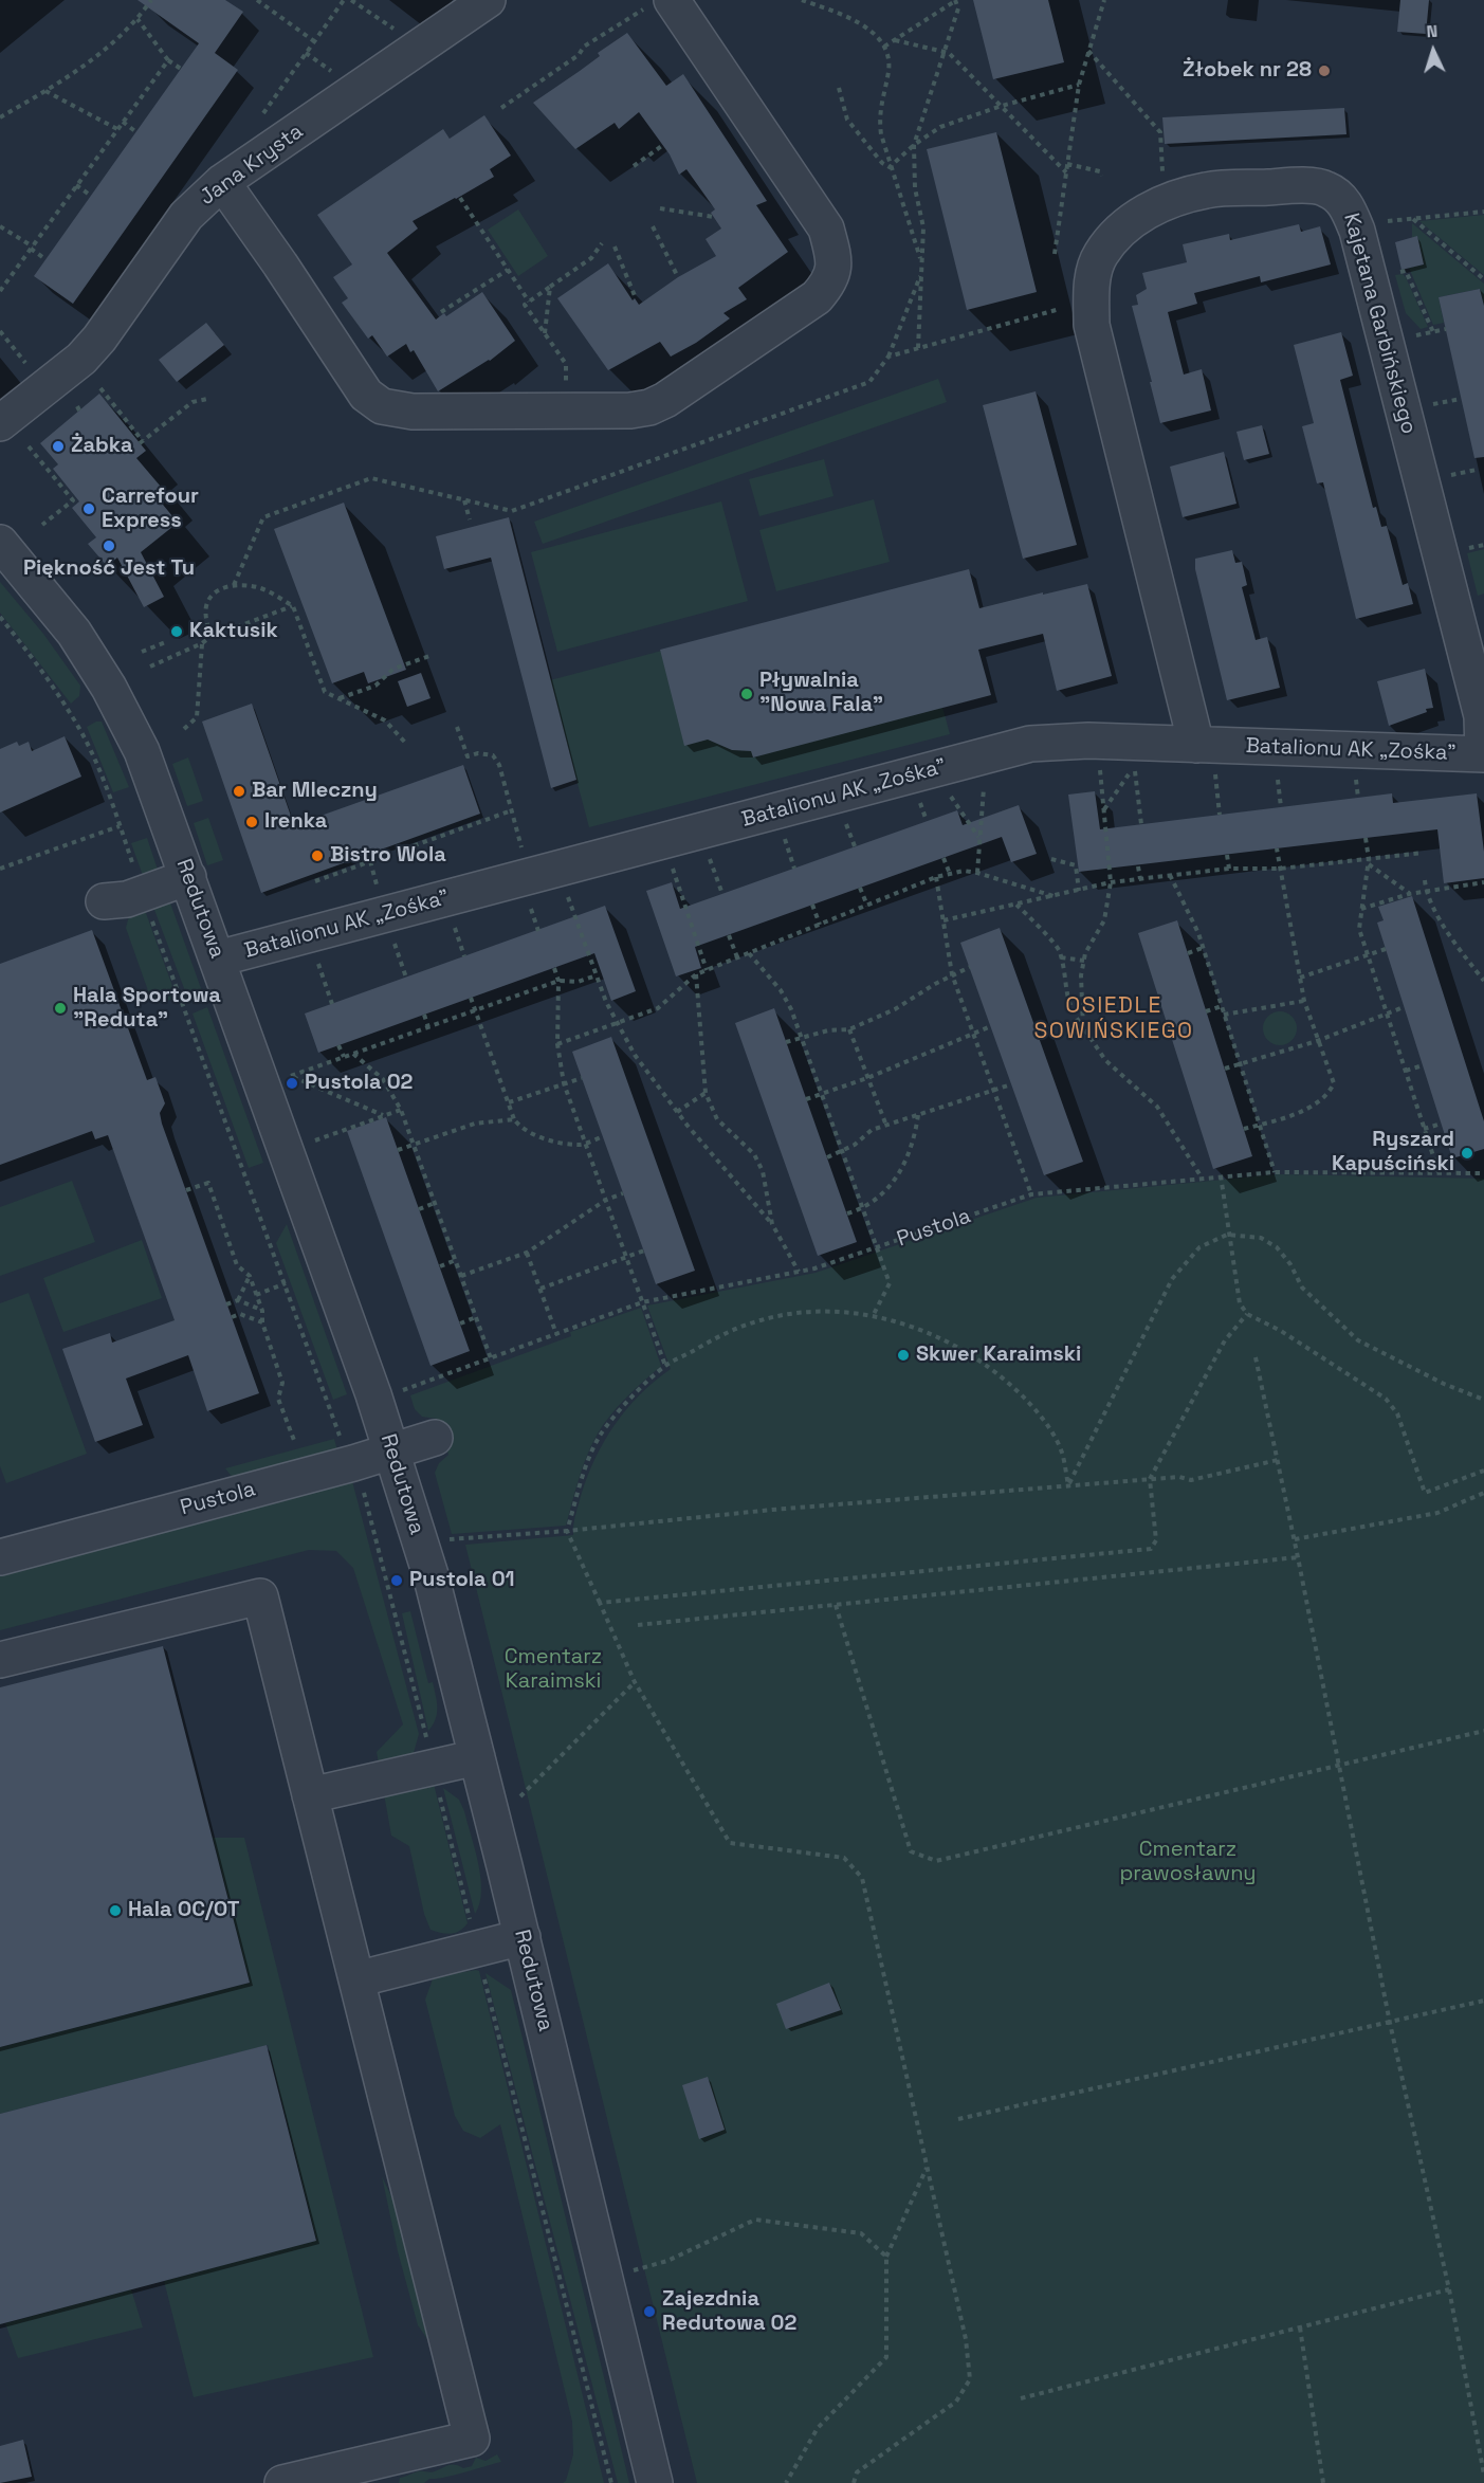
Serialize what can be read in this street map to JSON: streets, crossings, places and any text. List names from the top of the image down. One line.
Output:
{"streets":{"street":["Jana Krysta","Kajetana Garbińskiego","Batalionu AK „Zośka”","Redutowa","Pustola"]},"crossings":[["Kajetana Garbińskiego","Batalionu AK „Zośka”"],["Batalionu AK „Zośka”","Redutowa"],["Redutowa","Pustola"]],"districts":["OSIEDLE SOWIŃSKIEGO"],"parks":["Cmentarz Karaimski","Cmentarz prawosławny"],"places":["Żłobek nr 28","Żabka","Carrefour Express","Piękność Jest Tu","Kaktusik","Pływalnia \"Nowa Fala\"","Bar Mleczny","Irenka","Bistro Wola","Hala Sportowa \"Reduta\"","Pustola 02","Ryszard Kapuściński","Skwer Karaimski","Pustola 01","Hala OC/OT","Zajezdnia Redutowa 02"],"north":"top"}
